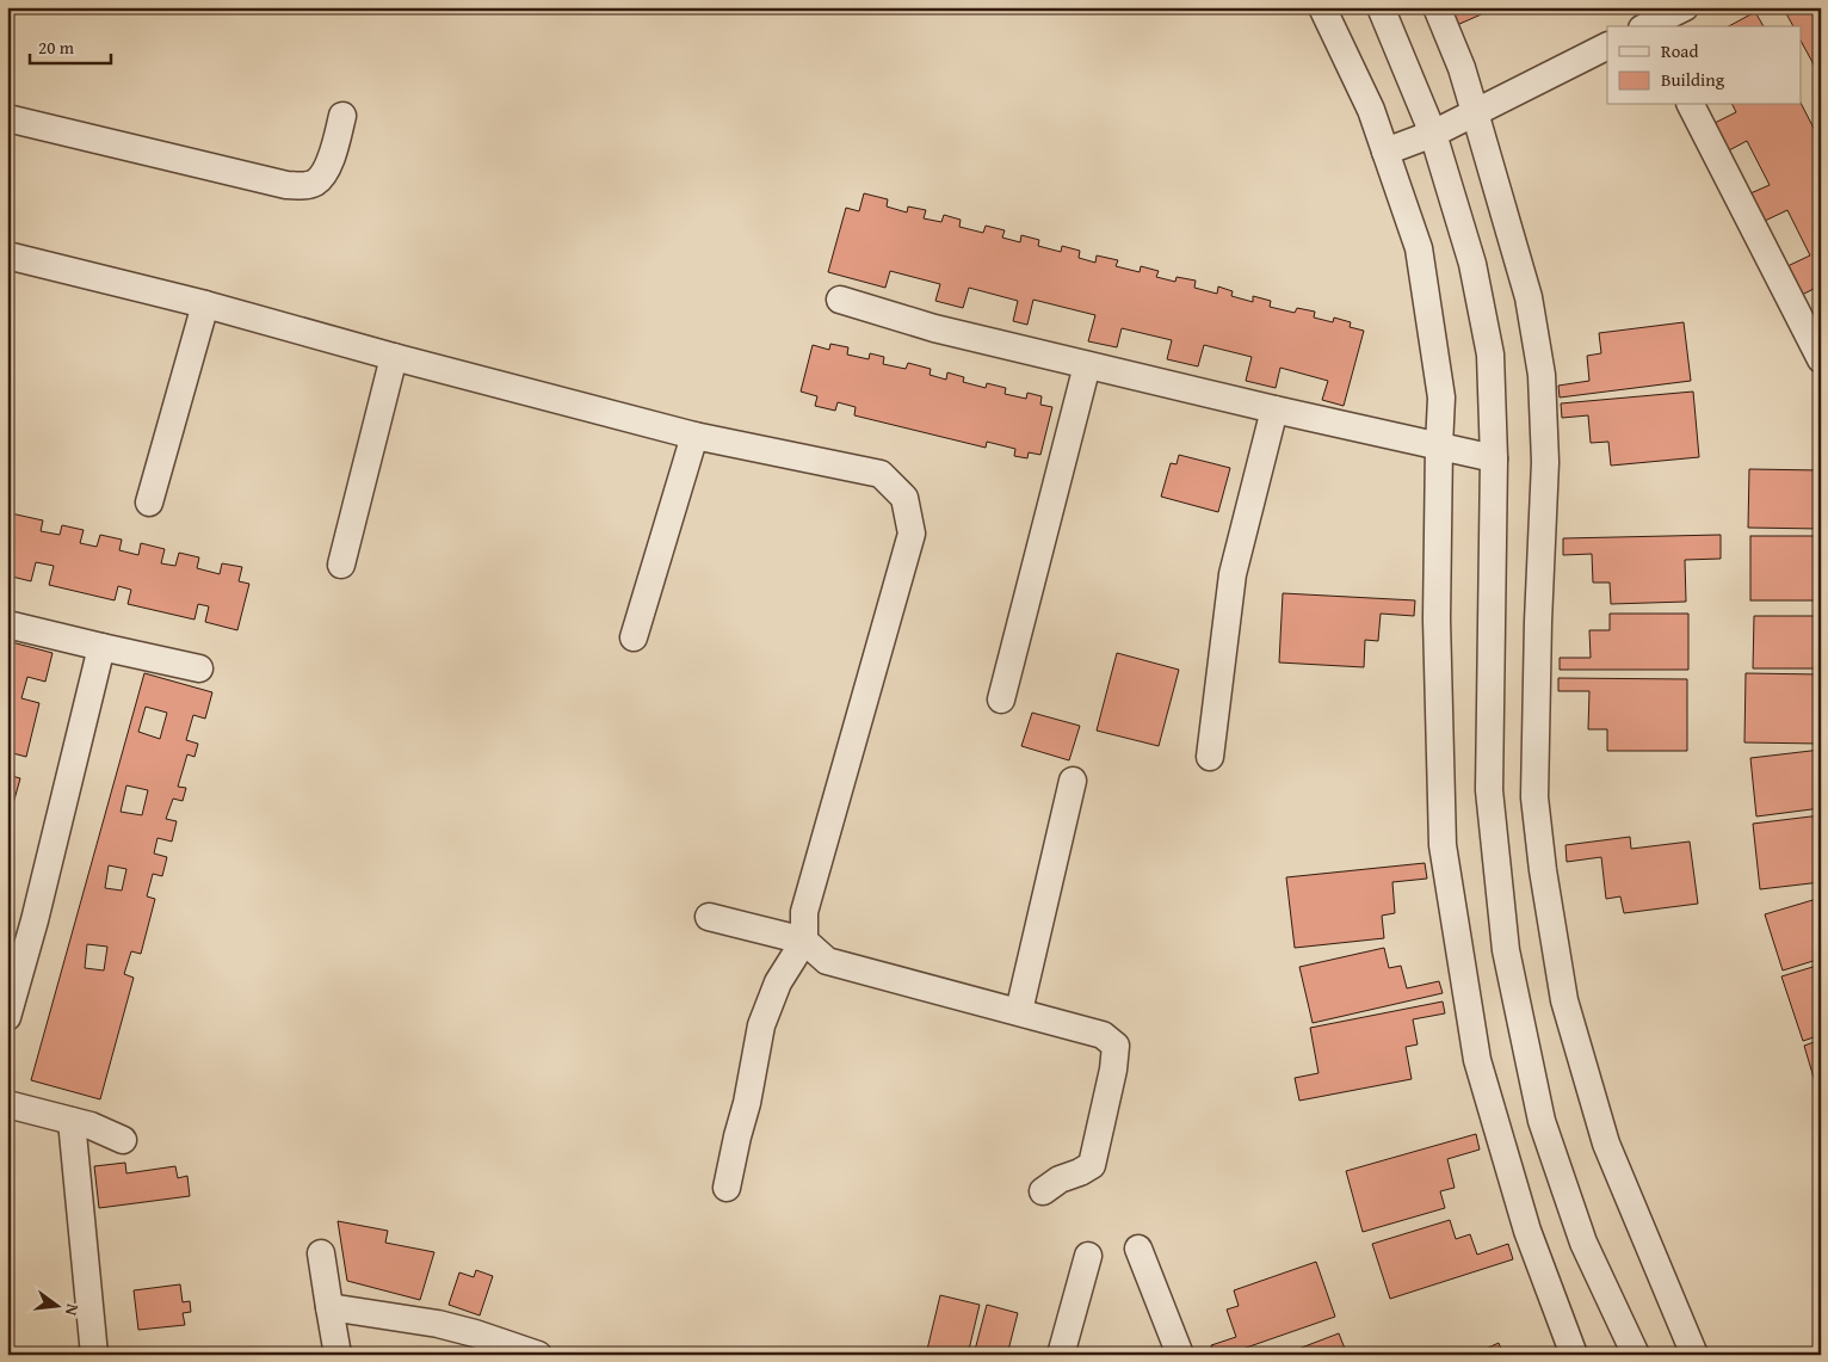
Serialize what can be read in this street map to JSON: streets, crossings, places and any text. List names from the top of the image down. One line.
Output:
{"legend":["Road","Building"],"scale_bar":"20 m","north":"right"}
